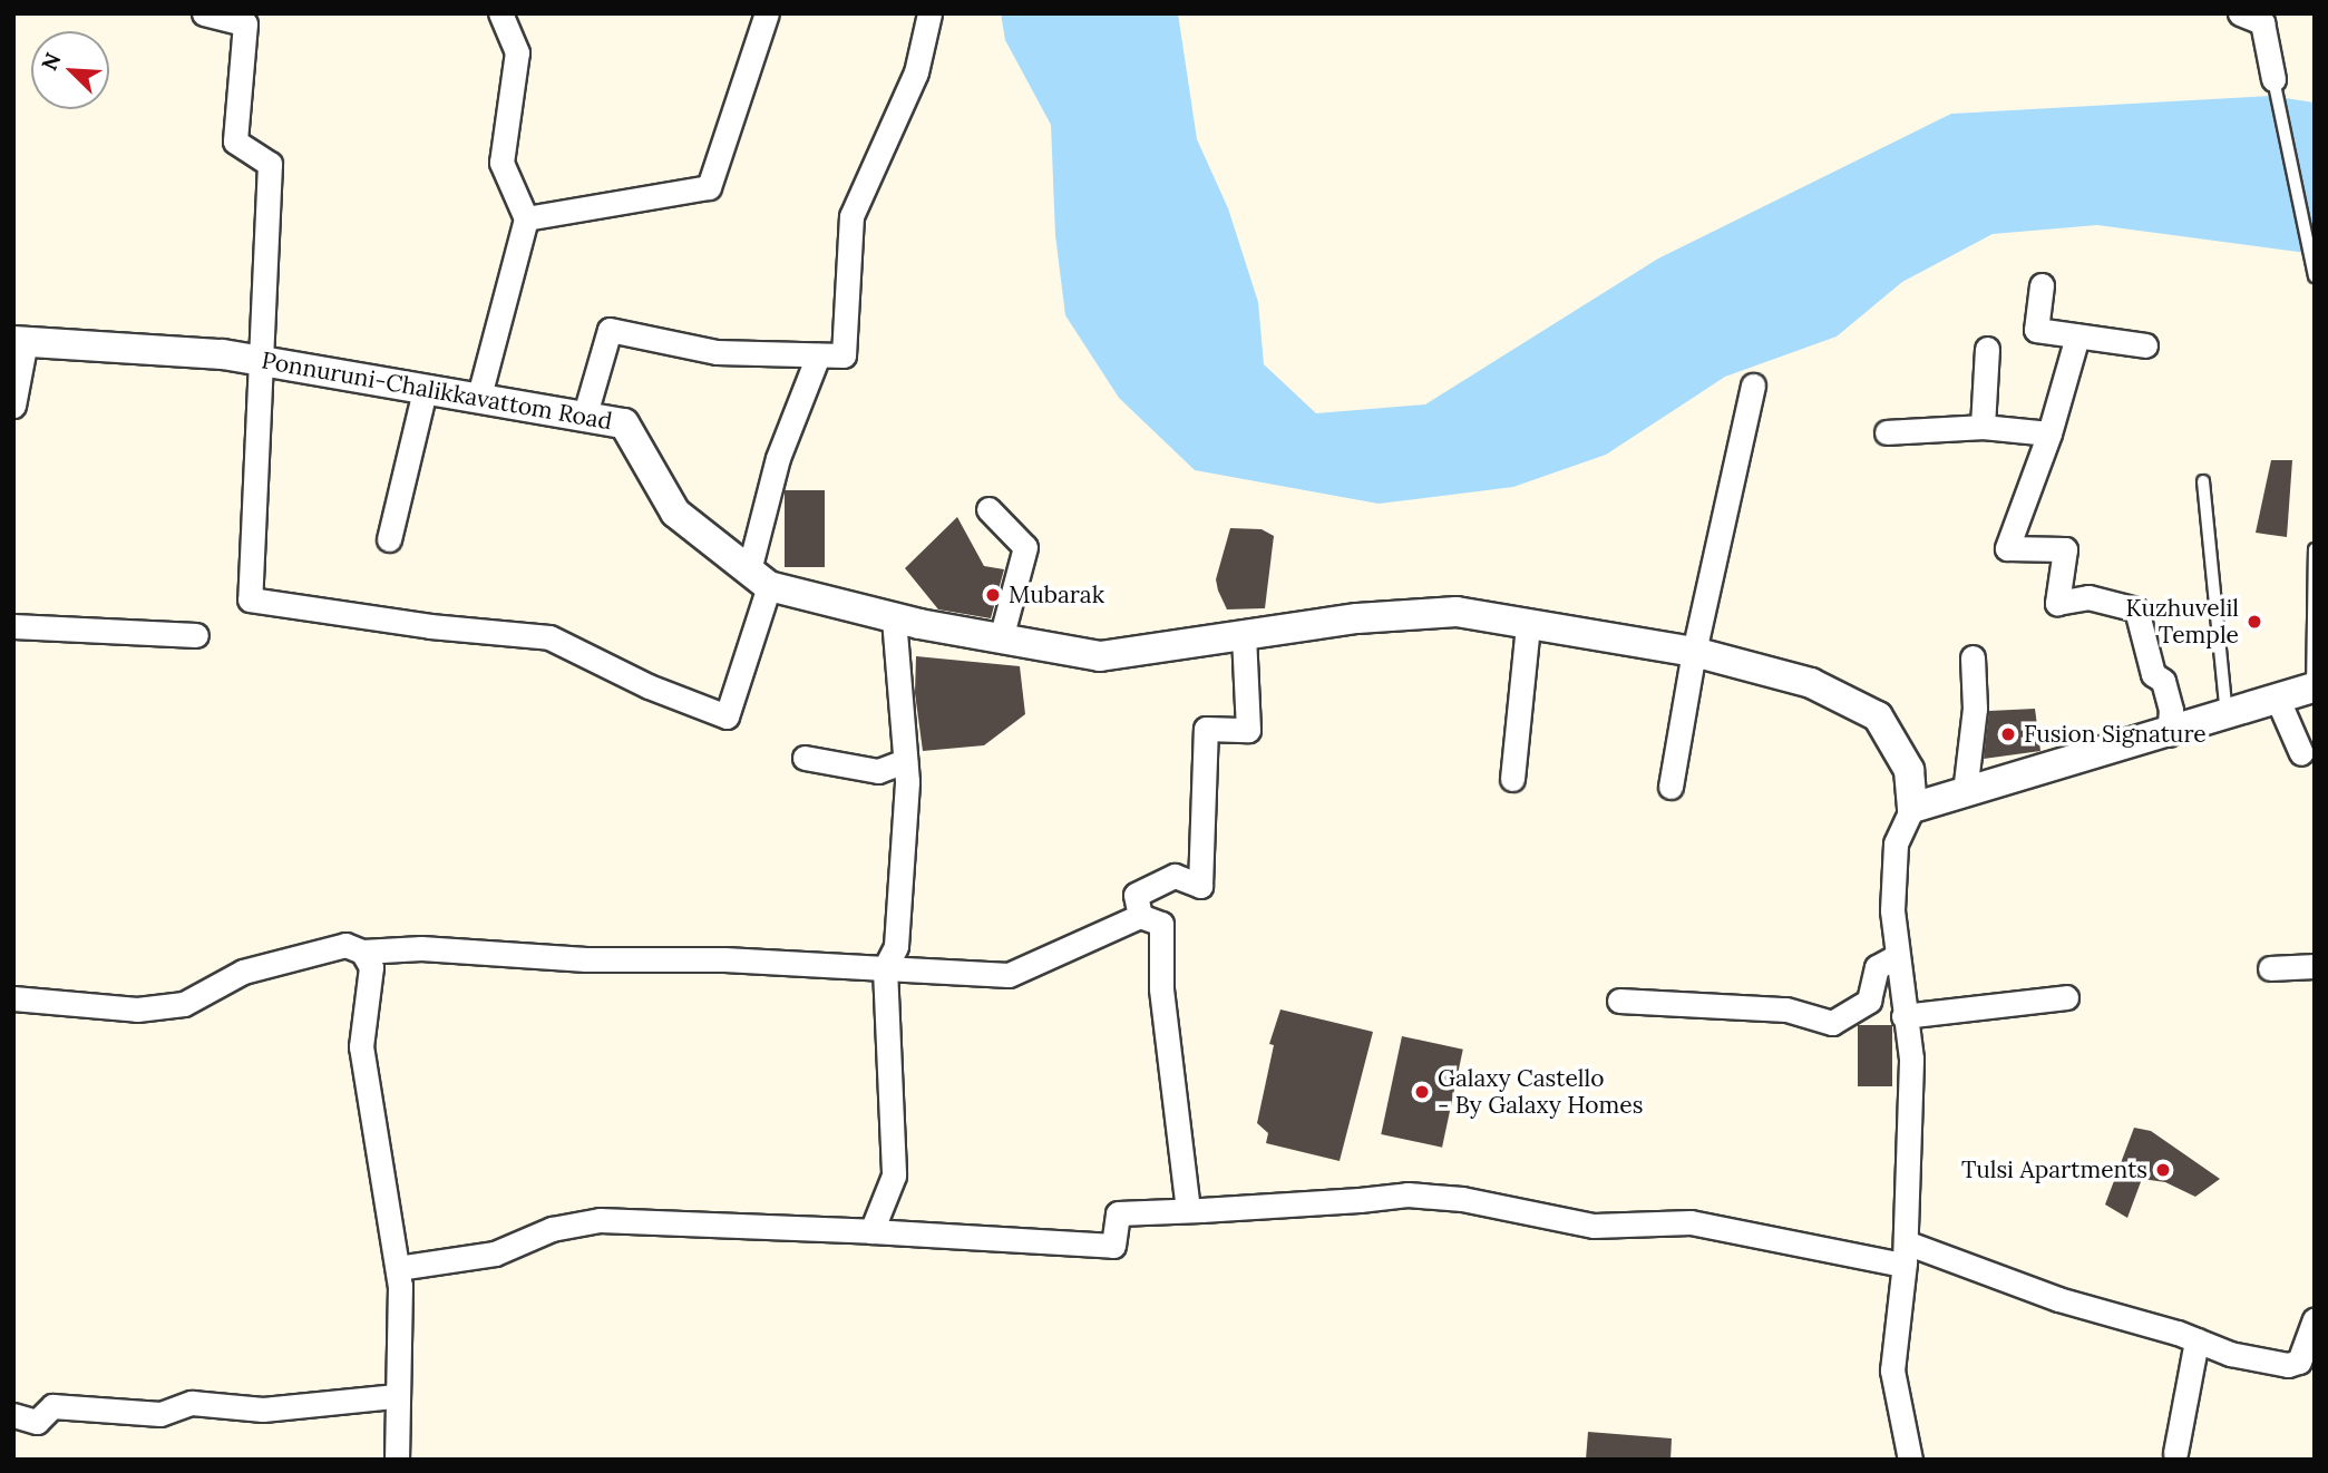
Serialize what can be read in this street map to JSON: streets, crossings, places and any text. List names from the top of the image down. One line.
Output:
{"streets":{"street":["Ponnuruni-Chalikkavattom Road"]},"places":["Mubarak","Kuzhuvelil Temple","Fusion Signature","Galaxy Castello - By Galaxy Homes","Tulsi Apartments"],"north":"top left"}
